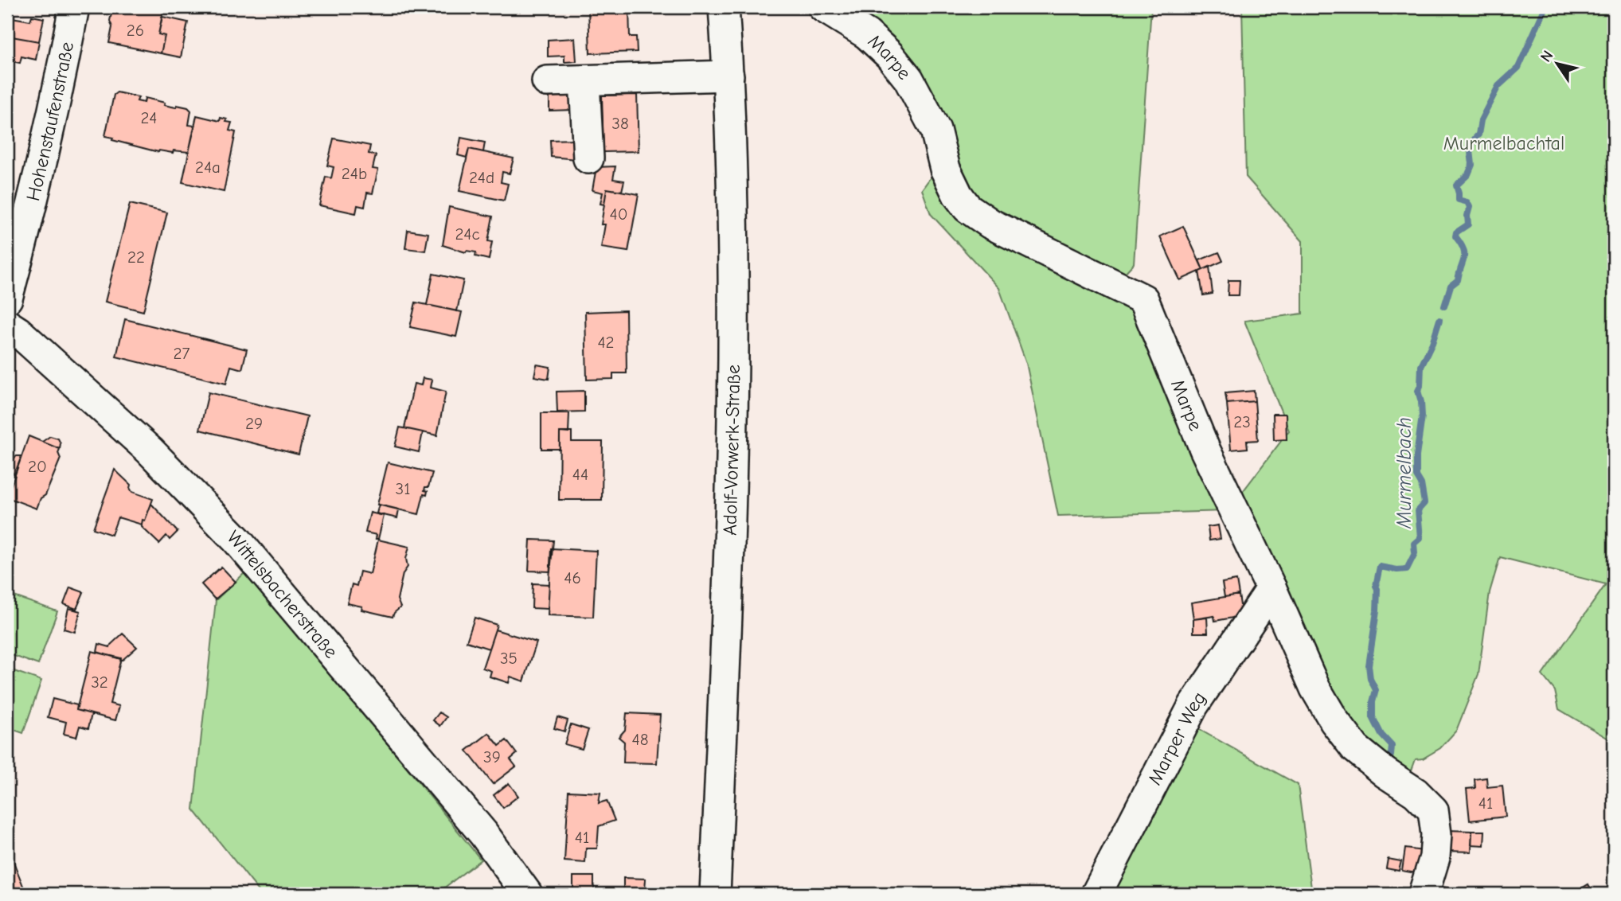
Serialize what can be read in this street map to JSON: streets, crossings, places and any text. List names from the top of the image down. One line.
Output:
{"streets":{"street":["Marpe","Hohenstaufenstraße","Adolf-Vorwerk-Straße","Wittelsbacherstraße","Marper Weg"]},"crossings":[["Marpe","Marper Weg"]],"water":["Murmelbach"],"parks":["Murmelbachtal"],"house_numbers":["26","24","38","24a","24b","24d","40","24c","22","42","27","23","29","20","44","31","46","35","32","48","39","41","41"],"north":"top left"}
